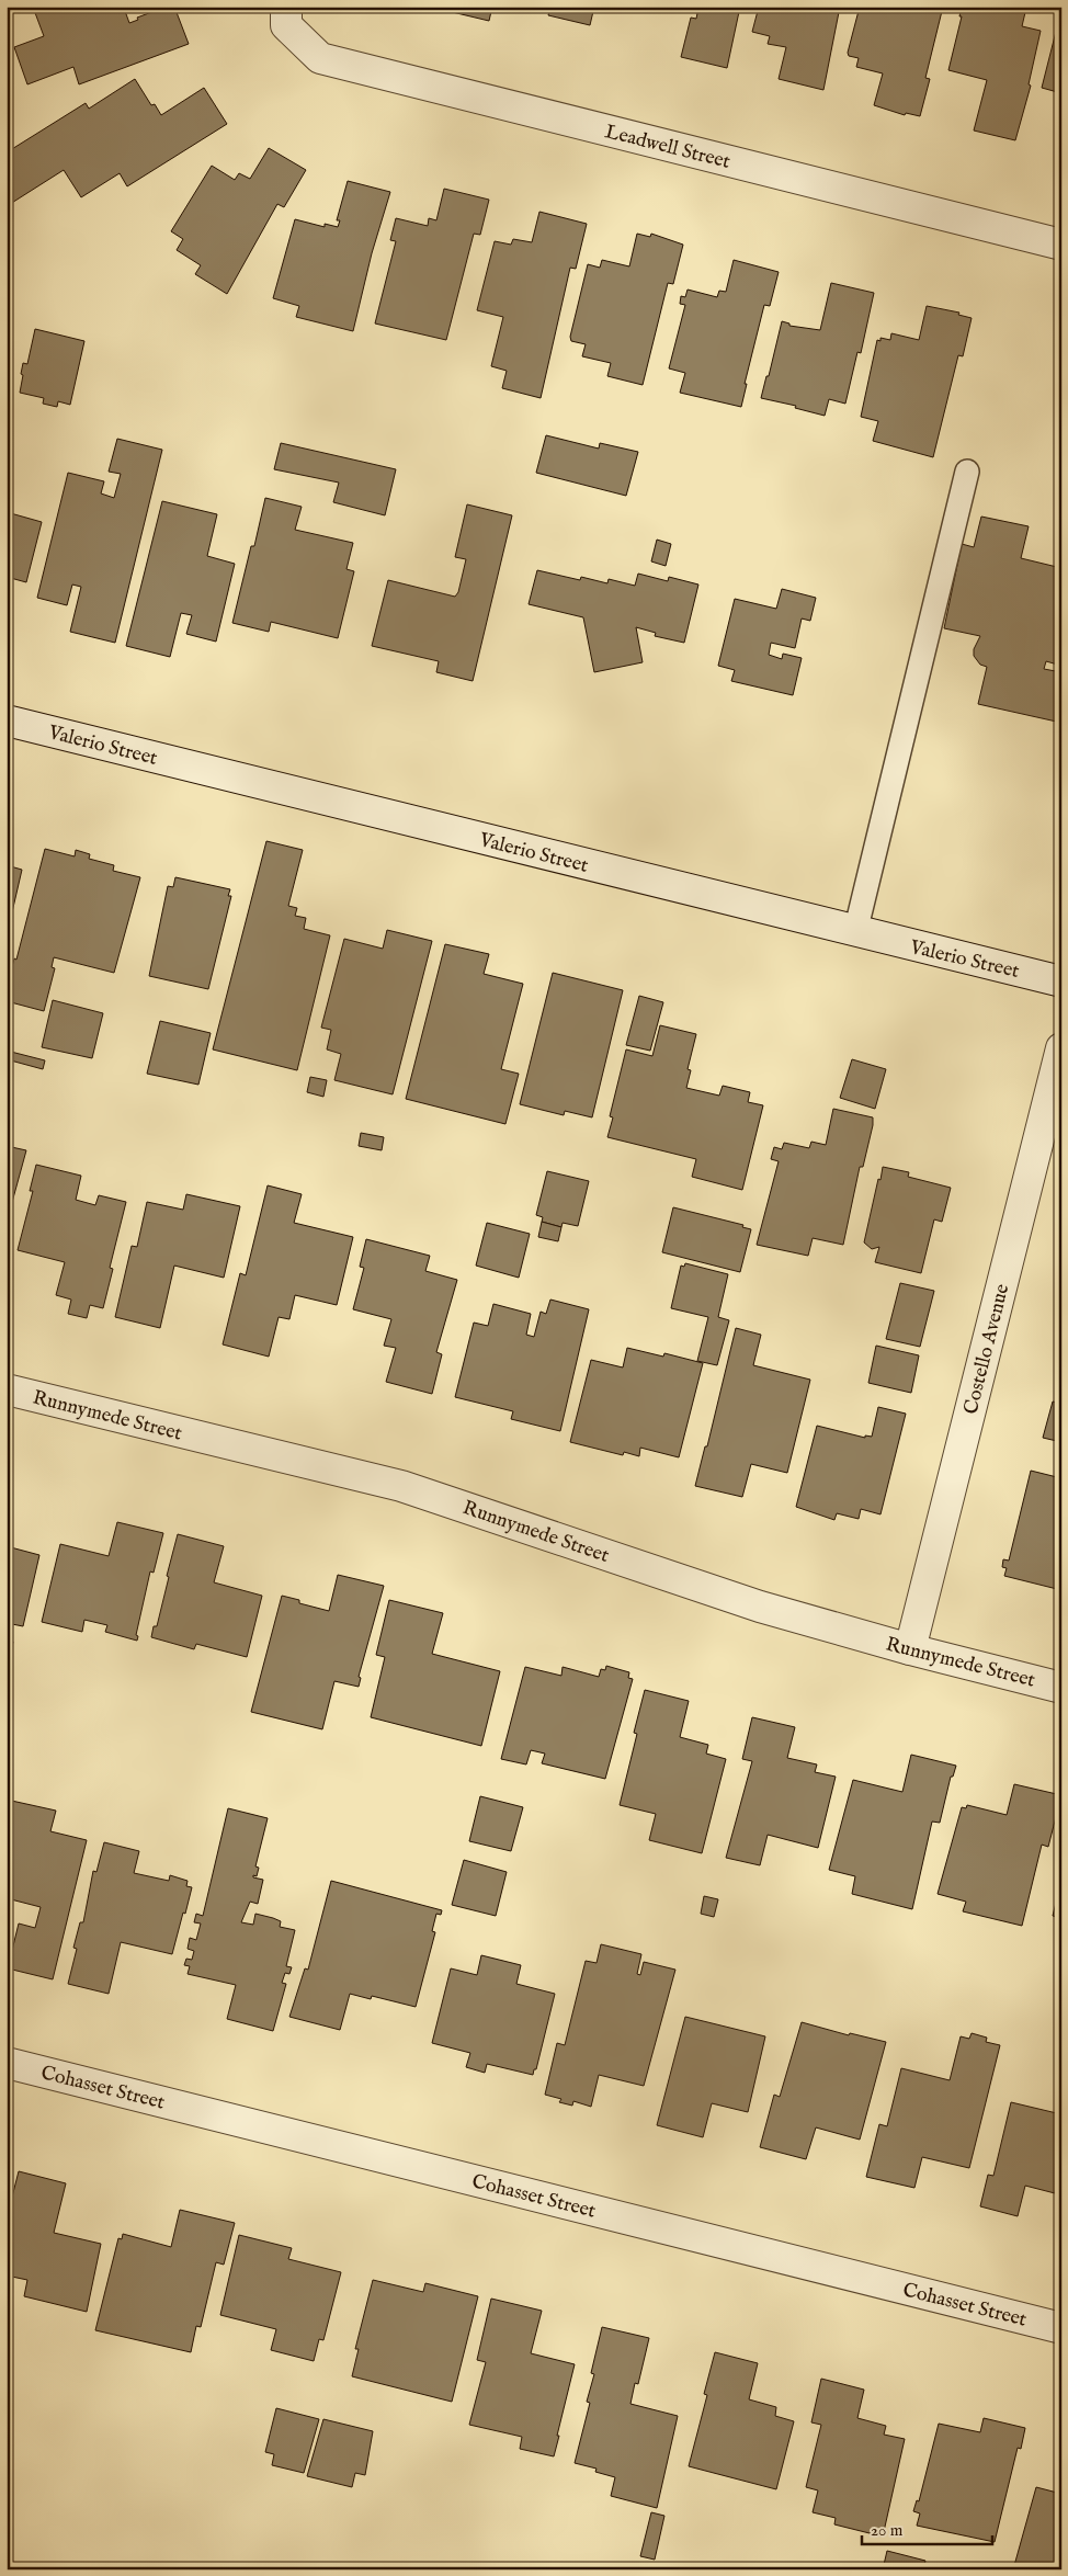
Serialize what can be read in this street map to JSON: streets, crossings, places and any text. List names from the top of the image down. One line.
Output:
{"streets":{"street":["Leadwell Street","Valerio Street","Costello Avenue","Runnymede Street","Cohasset Street"]},"crossings":[["Costello Avenue","Runnymede Street"]],"scale_bar":"20 m"}
